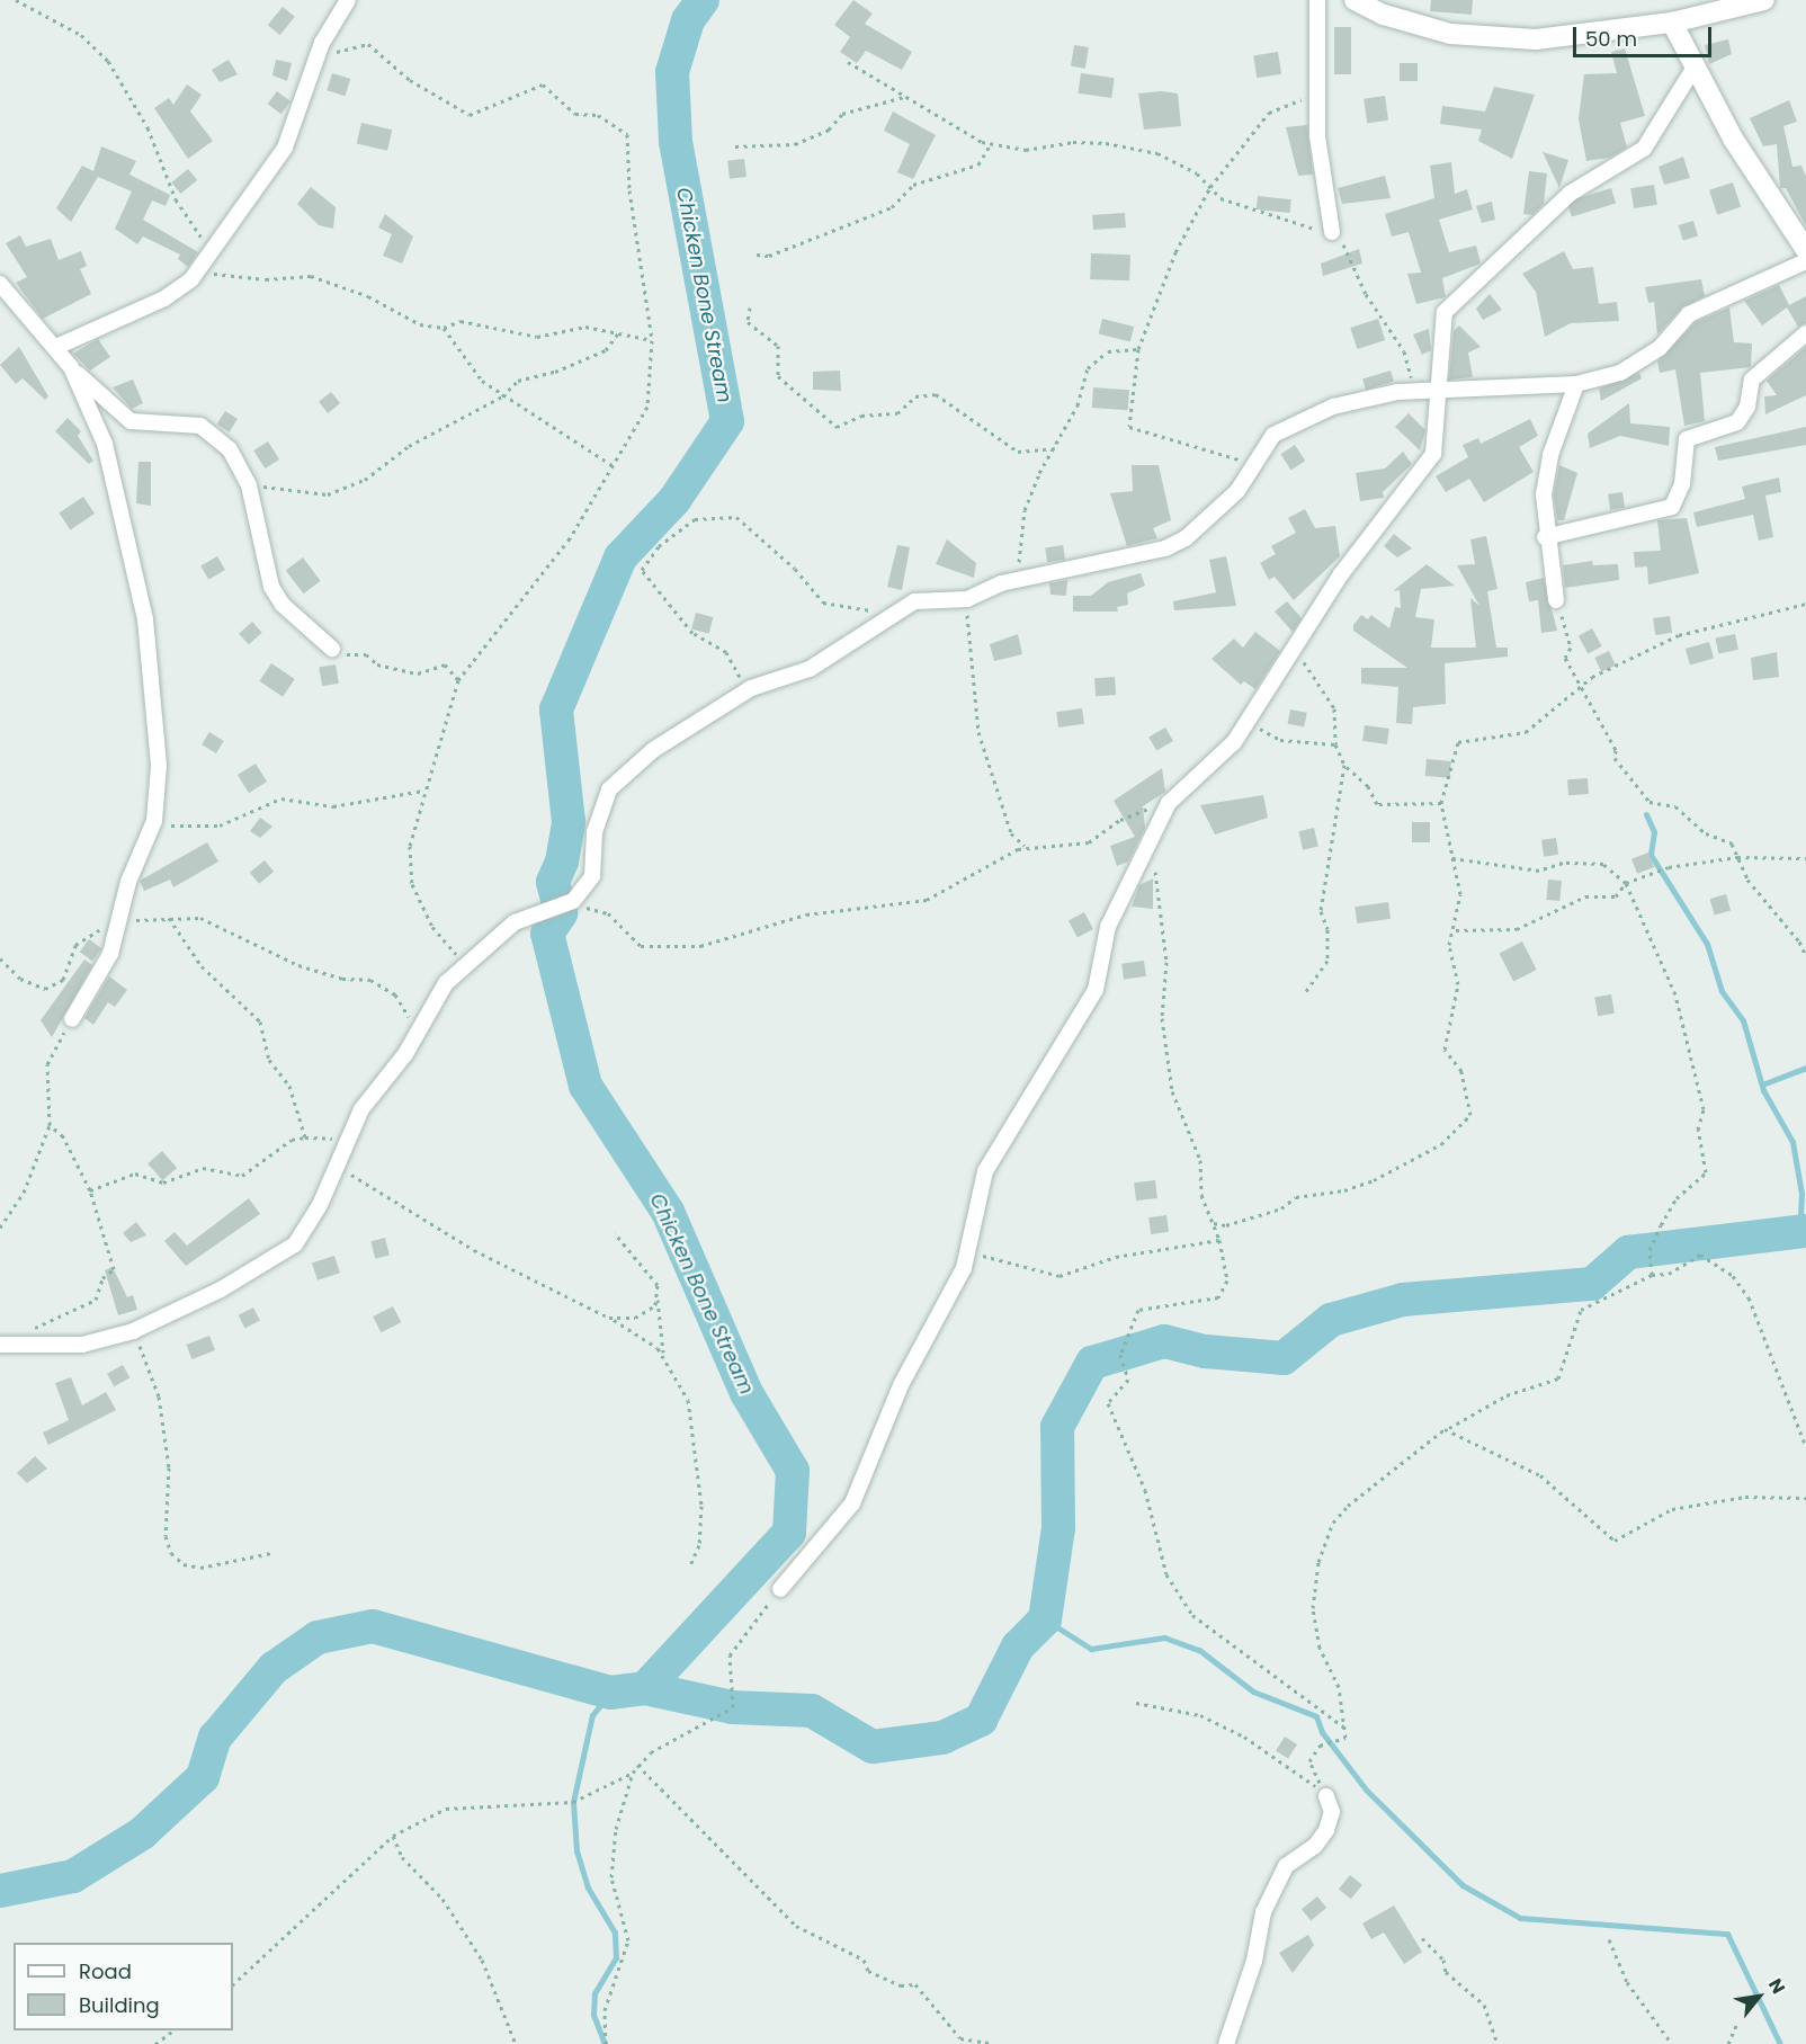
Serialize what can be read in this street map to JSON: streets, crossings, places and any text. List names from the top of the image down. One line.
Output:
{"water":["Chicken Bone Stream"],"legend":["Road","Building"],"scale_bar":"50 m","north":"top right"}
